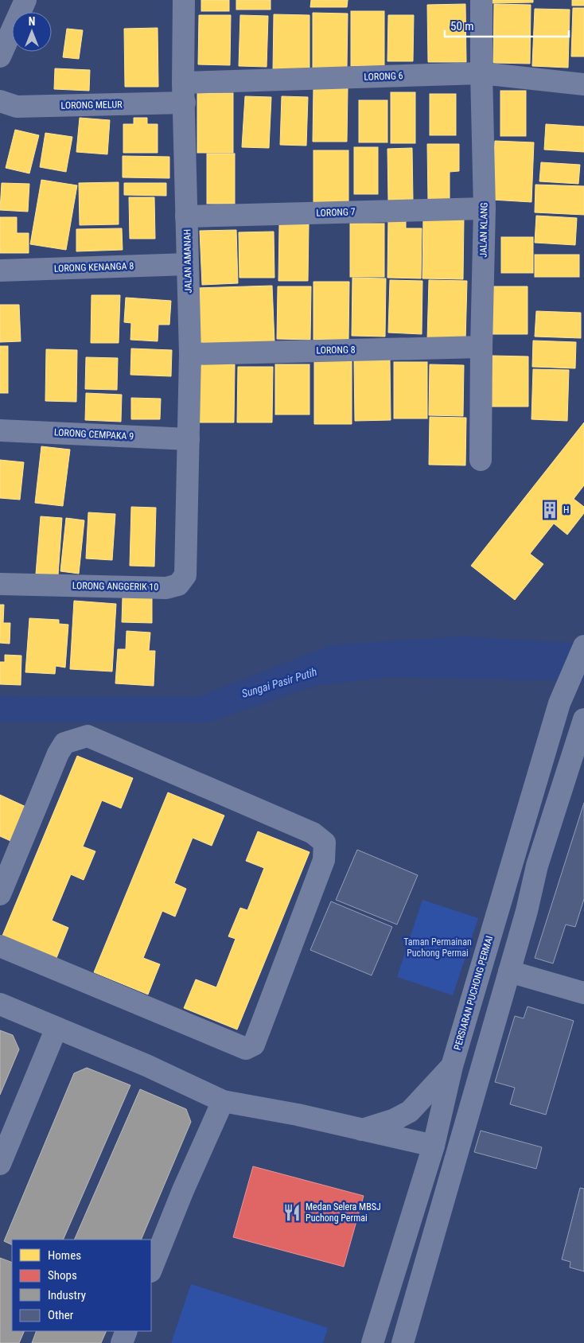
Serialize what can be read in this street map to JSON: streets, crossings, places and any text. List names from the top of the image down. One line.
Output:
{"streets":{"street":["LORONG 6","LORONG MELUR","LORONG 7","JALAN KLANG","JALAN AMANAH","LORONG KENANGA 8","LORONG 8","LORONG CEMPAKA 9","LORONG ANGGERIK 10","PERSIARAN PUCHONG PERMAI"]},"crossings":[["LORONG 6","LORONG MELUR"],["LORONG 6","JALAN KLANG"],["LORONG 6","JALAN AMANAH"],["LORONG MELUR","JALAN AMANAH"],["LORONG 7","JALAN KLANG"],["LORONG 7","JALAN AMANAH"],["JALAN KLANG","LORONG 8"],["JALAN AMANAH","LORONG KENANGA 8"],["JALAN AMANAH","LORONG 8"],["JALAN AMANAH","LORONG CEMPAKA 9"],["JALAN AMANAH","LORONG ANGGERIK 10"],["LORONG CEMPAKA 9","LORONG ANGGERIK 10"]],"water":["Sungai Pasir Putih"],"parks":["Taman Permainan Puchong Permai"],"places":{"building":["H"],"restaurant":["Medan Selera MBSJ Puchong Permai"]},"legend":["Homes","Shops","Industry","Other"],"scale_bar":"50 m","north":"top"}
